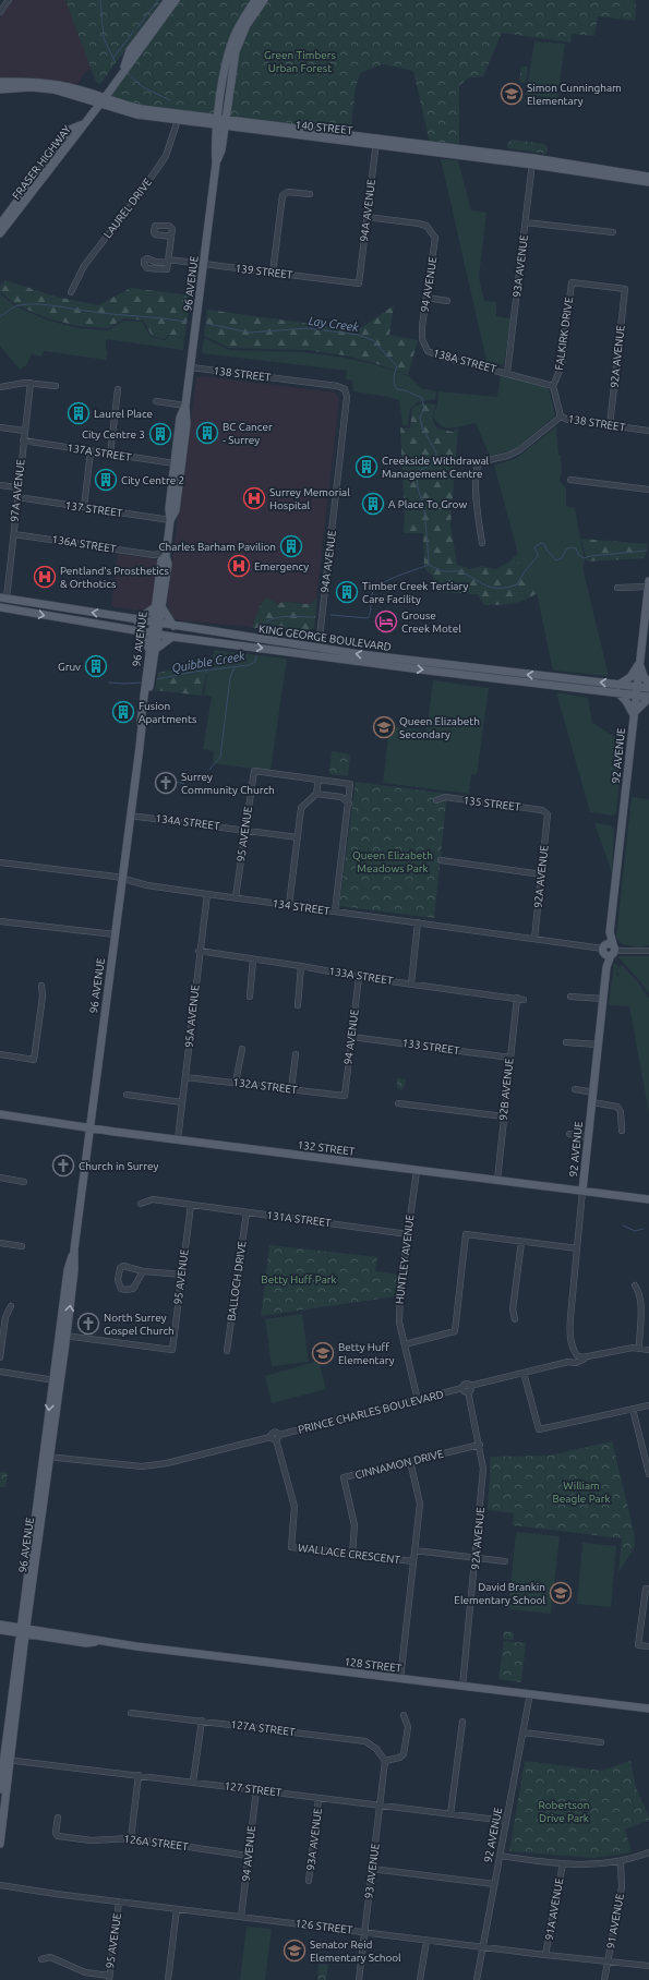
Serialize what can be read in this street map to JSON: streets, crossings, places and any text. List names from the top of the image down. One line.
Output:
{"streets":{"main road":["140 STREET","FRASER HIGHWAY","96 AVENUE","KING GEORGE BOULEVARD","92 AVENUE","132 STREET","128 STREET"],"street":["LAUREL DRIVE","94A AVENUE","93A AVENUE","139 STREET","94 AVENUE","FALKIRK DRIVE","92A AVENUE","138A STREET","138 STREET","137A STREET","97A AVENUE","137 STREET","136A STREET","135 STREET","134A STREET","95 AVENUE","134 STREET","133A STREET","95A AVENUE","133 STREET","132A STREET","92B AVENUE","131A STREET","HUNTLEY AVENUE","BALLOCH DRIVE","PRINCE CHARLES BOULEVARD","CINNAMON DRIVE","WALLACE CRESCENT","127A STREET","127 STREET","126A STREET","93 AVENUE","91A AVENUE","91 AVENUE","126 STREET"]},"crossings":[["140 STREET","FRASER HIGHWAY"],["140 STREET","LAUREL DRIVE"],["140 STREET","94A AVENUE"],["140 STREET","93A AVENUE"],["140 STREET","96 AVENUE"],["94A AVENUE","139 STREET"],["94A AVENUE","94 AVENUE"],["94A AVENUE","138 STREET"],["94A AVENUE","KING GEORGE BOULEVARD"],["93A AVENUE","138A STREET"],["93A AVENUE","127 STREET"],["139 STREET","96 AVENUE"],["96 AVENUE","138 STREET"],["96 AVENUE","137A STREET"],["96 AVENUE","137 STREET"],["96 AVENUE","136A STREET"],["96 AVENUE","KING GEORGE BOULEVARD"],["96 AVENUE","134A STREET"],["96 AVENUE","95 AVENUE"],["96 AVENUE","134 STREET"],["96 AVENUE","132 STREET"],["96 AVENUE","PRINCE CHARLES BOULEVARD"],["96 AVENUE","128 STREET"],["96 AVENUE","127 STREET"],["94 AVENUE","138A STREET"],["94 AVENUE","133A STREET"],["94 AVENUE","133 STREET"],["94 AVENUE","132A STREET"],["94 AVENUE","127 STREET"],["94 AVENUE","126A STREET"],["94 AVENUE","126 STREET"],["FALKIRK DRIVE","92A AVENUE"],["FALKIRK DRIVE","138A STREET"],["92A AVENUE","138 STREET"],["92A AVENUE","135 STREET"],["92A AVENUE","134 STREET"],["92A AVENUE","PRINCE CHARLES BOULEVARD"],["92A AVENUE","CINNAMON DRIVE"],["92A AVENUE","128 STREET"],["137A STREET","97A AVENUE"],["97A AVENUE","137 STREET"],["97A AVENUE","136A STREET"],["97A AVENUE","KING GEORGE BOULEVARD"],["KING GEORGE BOULEVARD","92 AVENUE"],["92 AVENUE","134 STREET"],["92 AVENUE","132 STREET"],["92 AVENUE","128 STREET"],["92 AVENUE","127 STREET"],["92 AVENUE","126 STREET"],["134A STREET","95 AVENUE"],["95 AVENUE","134 STREET"],["95 AVENUE","131A STREET"],["95 AVENUE","126 STREET"],["134 STREET","95A AVENUE"],["133A STREET","95A AVENUE"],["133A STREET","92B AVENUE"],["95A AVENUE","132A STREET"],["95A AVENUE","132 STREET"],["133 STREET","92B AVENUE"],["92B AVENUE","132 STREET"],["132 STREET","HUNTLEY AVENUE"],["131A STREET","HUNTLEY AVENUE"],["131A STREET","BALLOCH DRIVE"],["HUNTLEY AVENUE","PRINCE CHARLES BOULEVARD"],["PRINCE CHARLES BOULEVARD","WALLACE CRESCENT"],["CINNAMON DRIVE","WALLACE CRESCENT"],["127A STREET","93 AVENUE"],["127 STREET","93 AVENUE"],["93 AVENUE","126 STREET"],["91A AVENUE","126 STREET"],["91 AVENUE","126 STREET"]],"water":["Lay Creek","Quibble Creek"],"parks":["Green Timbers Urban Forest","Queen Elizabeth Meadows Park","Betty Huff Park","William Beagle Park","Robertson Drive Park"],"places":{"school or university":["Simon Cunningham Elementary","Queen Elizabeth Secondary","Betty Huff Elementary","David Brankin Elementary School","Senator Reid Elementary School"],"building":["Laurel Place","BC Cancer - Surrey","City Centre 3","Creekside Withdrawal Management Centre","City Centre 2","A Place To Grow","Charles Barham Pavilion","Timber Creek Tertiary Care Facility","Gruv","Fusion Apartments"],"hospital":["Surrey Memorial Hospital","Emergency","Pentland's Prosthetics & Orthotics"],"hotel":["Grouse Creek Motel"],"church":["Surrey Community Church","Church in Surrey","North Surrey Gospel Church"]}}
